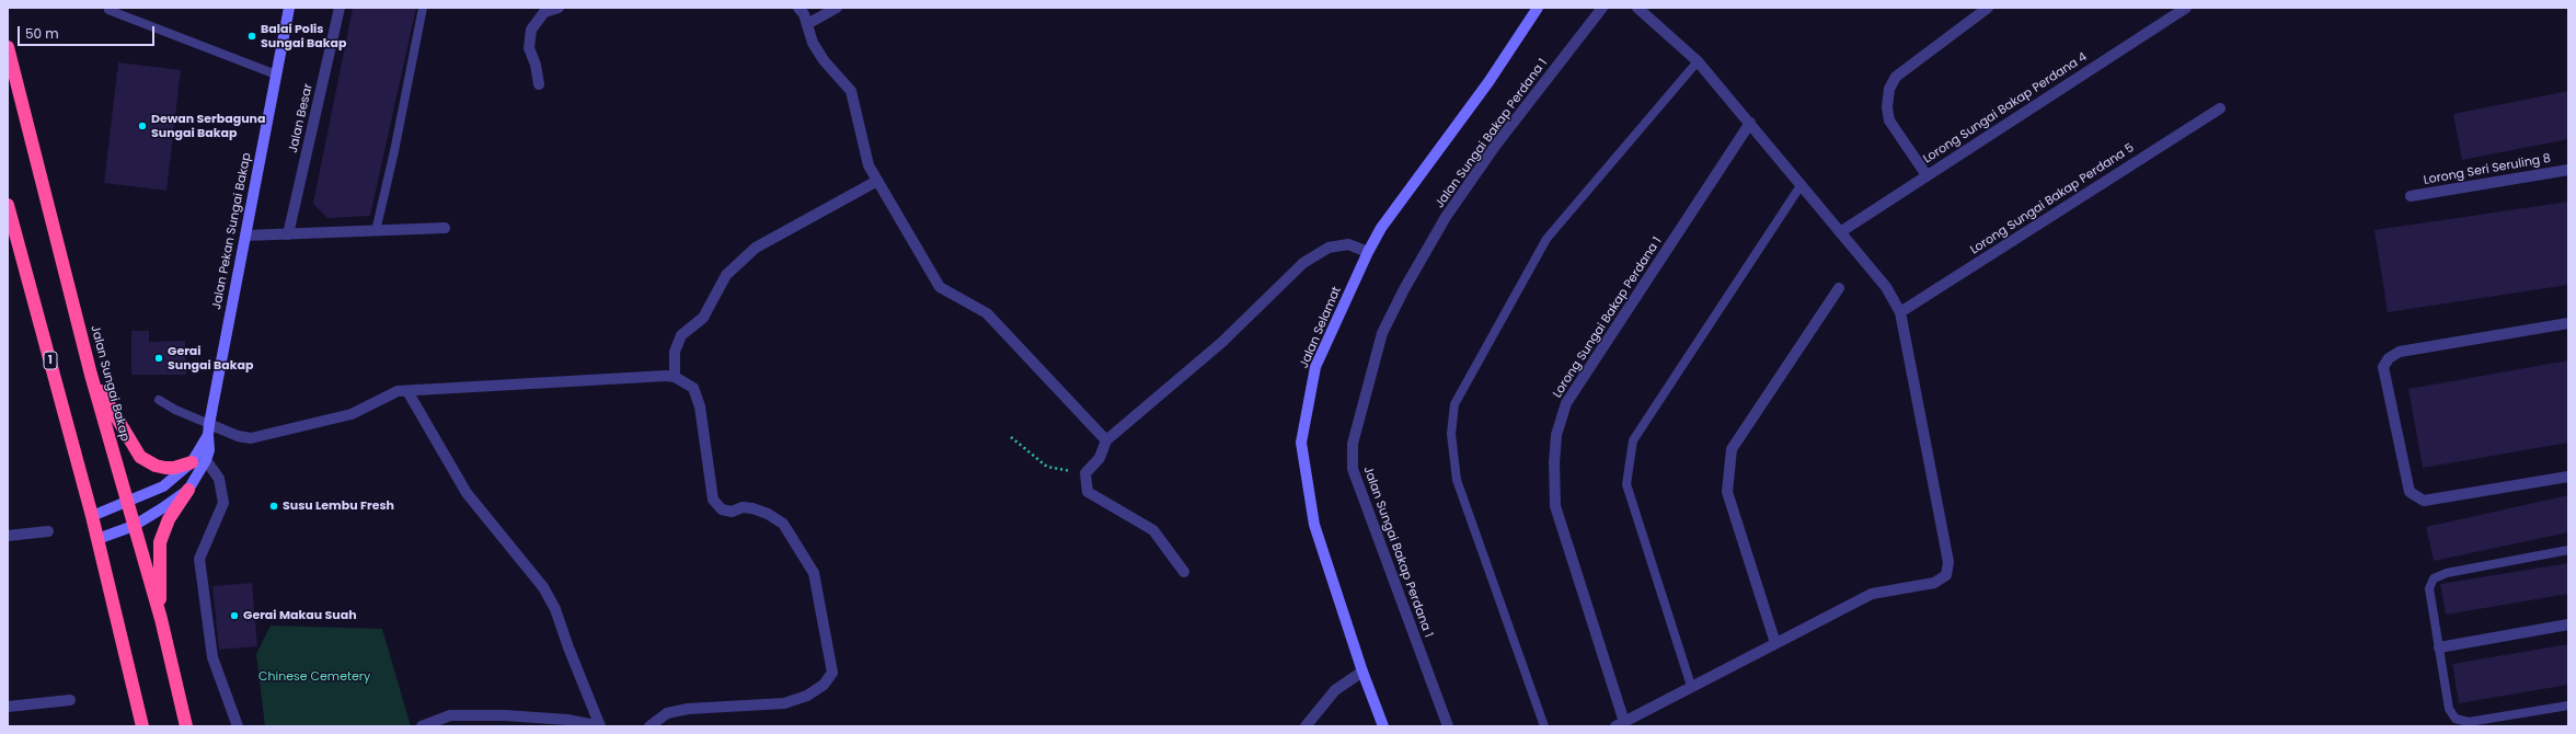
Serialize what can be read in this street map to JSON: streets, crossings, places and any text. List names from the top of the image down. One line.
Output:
{"streets":{"highway":["1","Jalan Sungai Bakap"],"main road":["Jalan Pekan Sungai Bakap","Jalan Selamat"],"street":["Lorong Sungai Bakap Perdana 4","Jalan Besar","Jalan Sungai Bakap Perdana 1","Lorong Seri Seruling 8","Lorong Sungai Bakap Perdana 5","Lorong Sungai Bakap Perdana 1"]},"crossings":[["Jalan Pekan Sungai Bakap","1"],["Jalan Pekan Sungai Bakap","Jalan Sungai Bakap"]],"parks":["Chinese Cemetery"],"places":["Balai Polis Sungai Bakap","Dewan Serbaguna Sungai Bakap","Gerai Sungai Bakap","Susu Lembu Fresh","Gerai Makau Suah"],"scale_bar":"50 m"}
